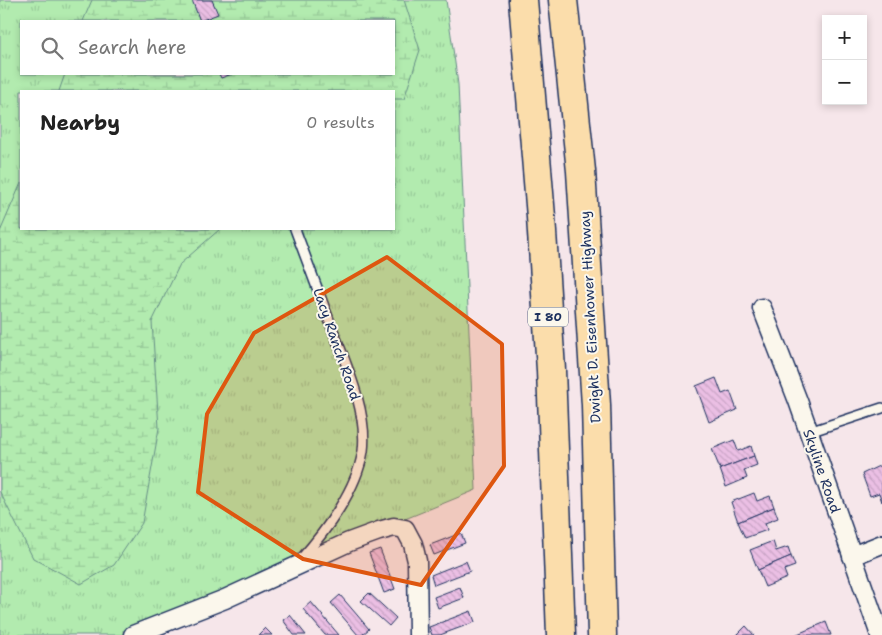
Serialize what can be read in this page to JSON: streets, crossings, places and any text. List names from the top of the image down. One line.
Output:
{"streets":{"highway":["I 80","Dwight D. Eisenhower Highway"],"street":["Lacy Ranch Road","Skyline Road"]},"page":{"map_buttons":["+","−"],"search":"Search here","heading":["Nearby","0 results"]}}
